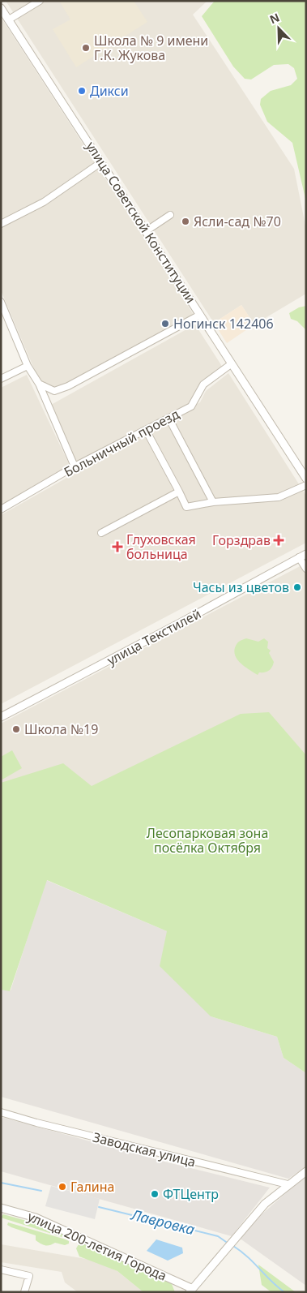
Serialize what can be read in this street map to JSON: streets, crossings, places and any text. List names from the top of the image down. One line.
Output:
{"streets":{"street":["улица Советской Конституции","Больничный проезд","улица Текстилей","Заводская улица","улица 200-летия Города"]},"crossings":[["улица Советской Конституции","Больничный проезд"]],"water":["Лавровка"],"parks":["Лесопарковая зона посёлка Октября"],"places":{"other":["Школа № 9 имени Г.К. Жукова","Дикси","Ясли-сад №70","Ногинск 142406","Часы из цветов","Школа №19","Галина","ФТЦентр"],"health":["Горздрав","Глуховская больница"]},"north":"top left"}
